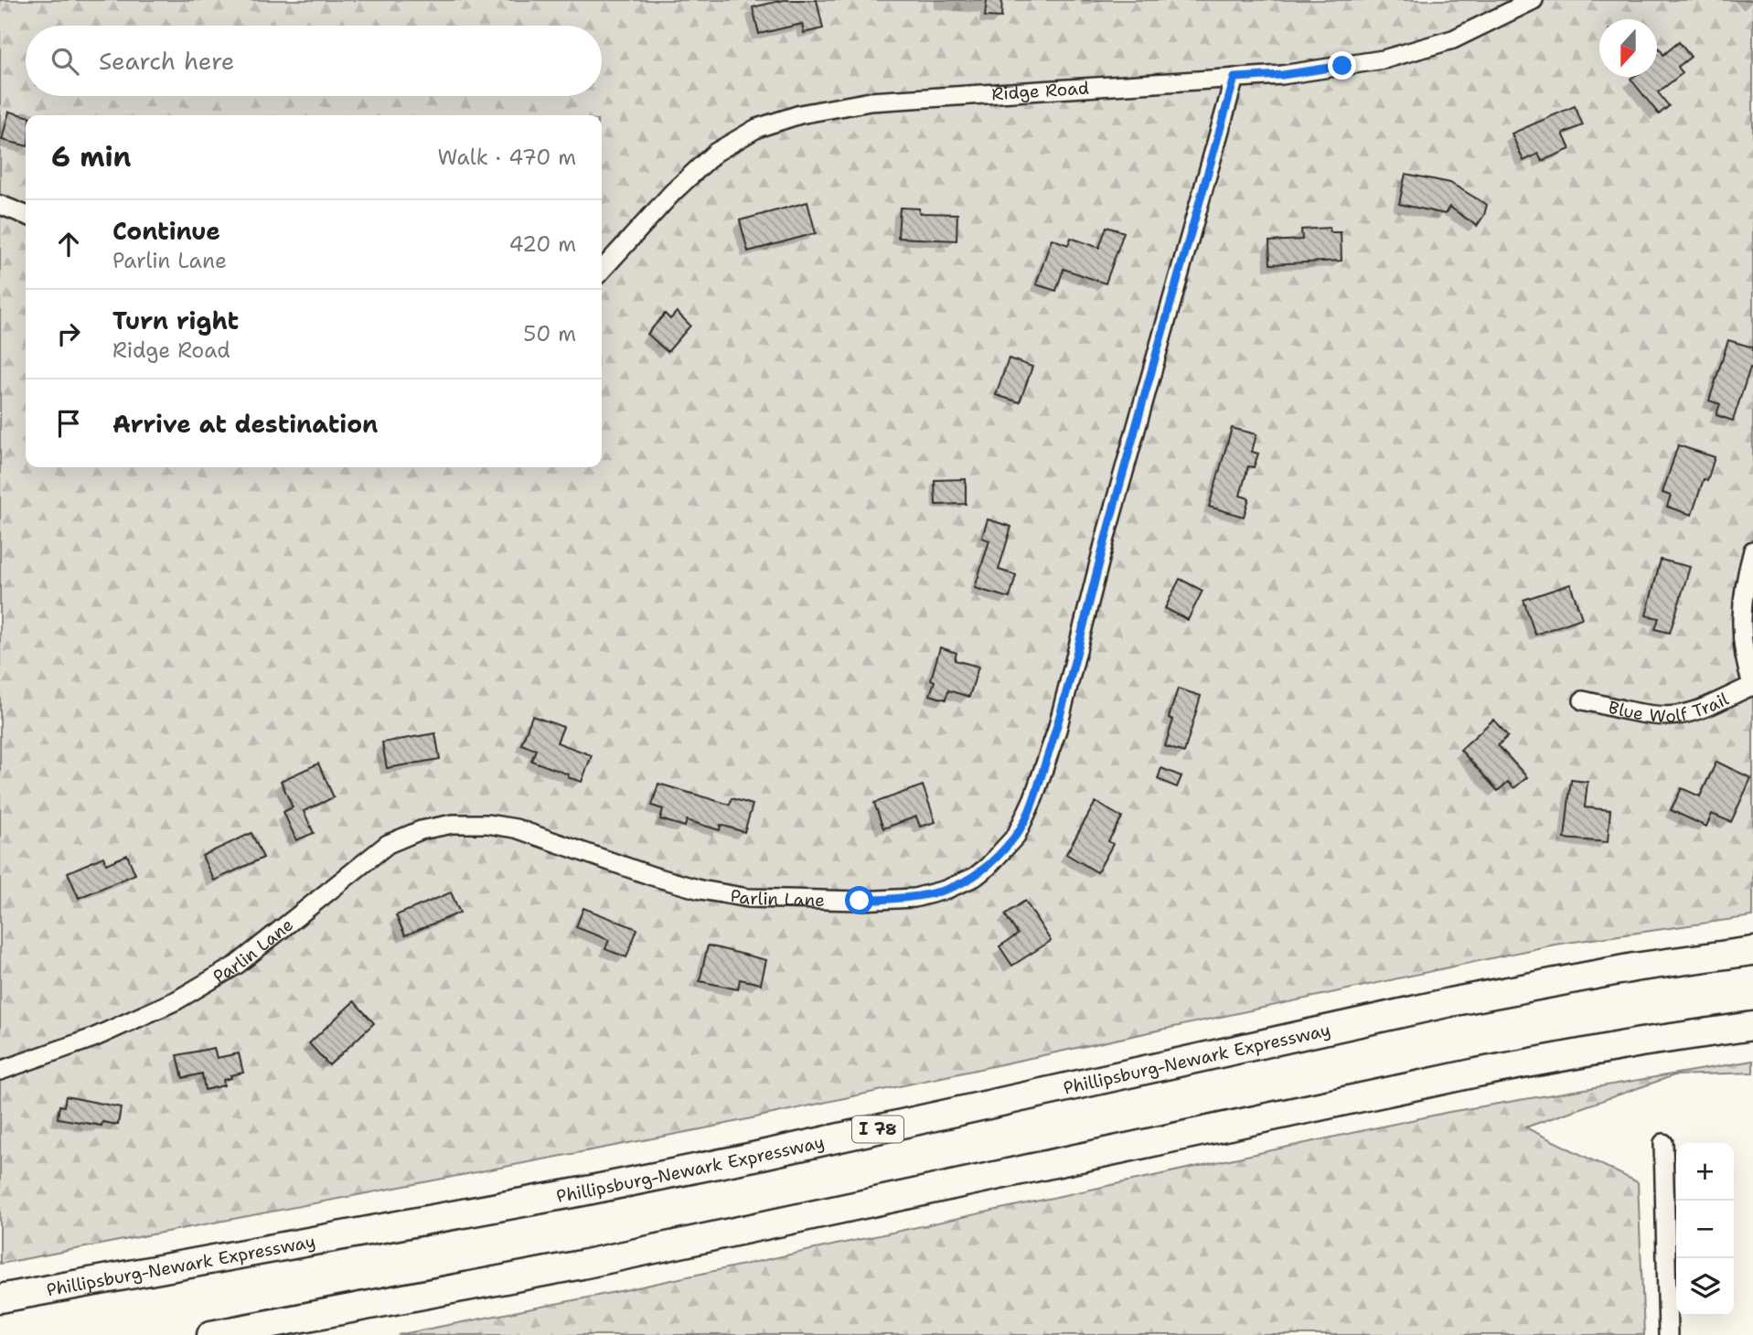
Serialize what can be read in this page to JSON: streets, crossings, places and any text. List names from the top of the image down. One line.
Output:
{"streets":{"highway":["Phillipsburg-Newark Expressway","I 78"],"street":["Ridge Road","Blue Wolf Trail","Parlin Lane"]},"crossings":[["Ridge Road","Parlin Lane"]],"north":"bottom","page":{"search":"Search here","heading":["6 min","Walk · 470 m"],"list":[["Continue","Parlin Lane","420 m"],["Turn right","Ridge Road","50 m"],"Arrive at destination"],"map_buttons":["+","−"]}}
